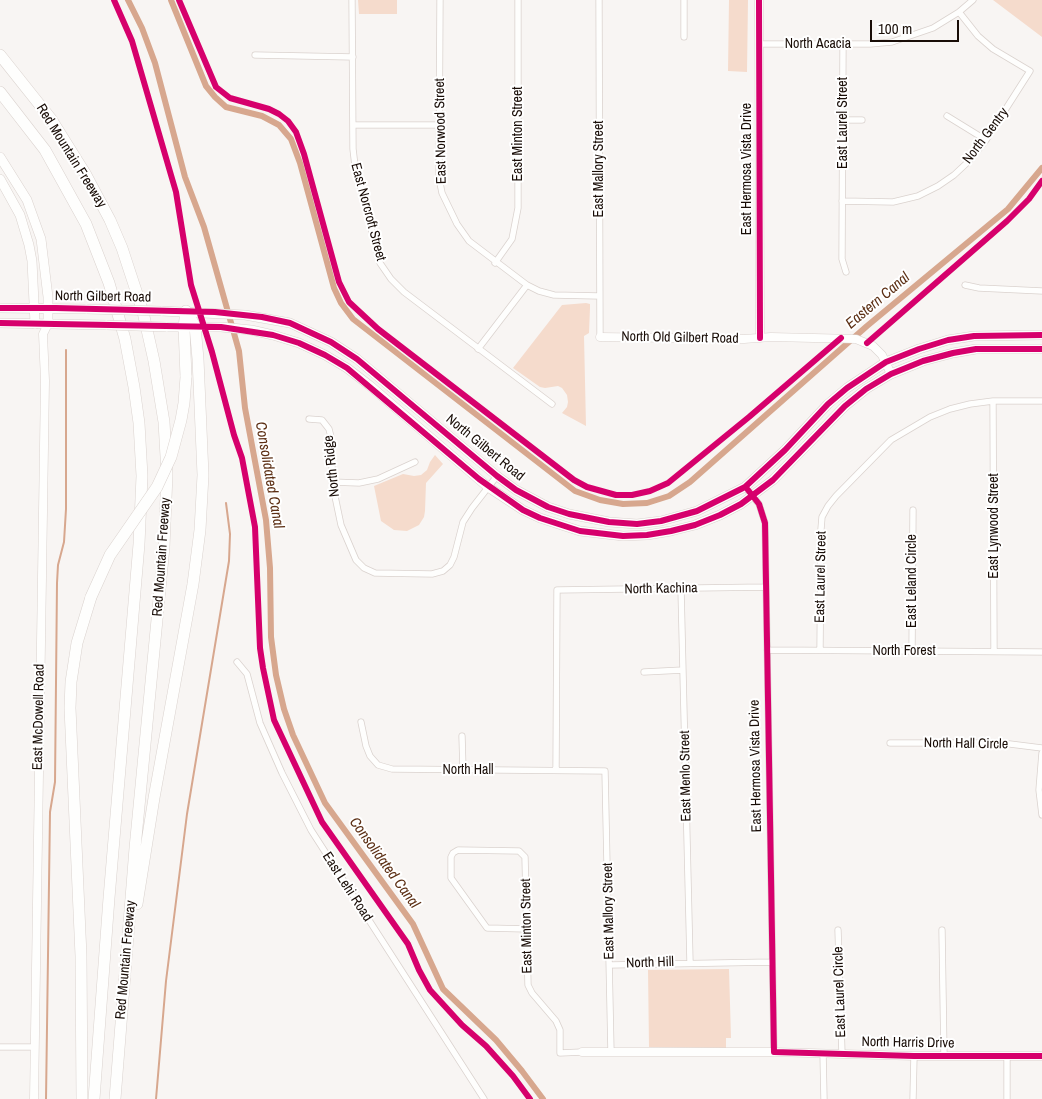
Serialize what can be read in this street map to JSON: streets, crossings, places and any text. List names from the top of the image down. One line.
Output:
{"streets":{"highway":["Red Mountain Freeway"],"main road":["North Gilbert Road","East McDowell Road"],"street":["North Acacia","East Laurel Street","East Norwood Street","East Minton Street","North Gentry","East Mallory Street","East Hermosa Vista Drive","East Norcroft Street","North Old Gilbert Road","North Ridge","East Lynwood Street","East Leland Circle","North Kachina","North Forest","North Hall Circle","North Hall","East Menlo Street","East Lehi Road","North Hill","East Laurel Circle","North Harris Drive"]},"crossings":[["North Acacia","East Laurel Street"],["North Acacia","North Gentry"],["North Acacia","East Hermosa Vista Drive"],["East Laurel Street","North Gentry"],["East Laurel Street","East Lynwood Street"],["East Laurel Street","North Forest"],["East Norwood Street","East Minton Street"],["East Norwood Street","East Mallory Street"],["East Minton Street","North Harris Drive"],["East Mallory Street","North Old Gilbert Road"],["East Mallory Street","North Hall"],["East Mallory Street","North Hill"],["East Mallory Street","North Harris Drive"],["East Hermosa Vista Drive","North Gilbert Road"],["East Hermosa Vista Drive","North Old Gilbert Road"],["East Hermosa Vista Drive","North Kachina"],["East Hermosa Vista Drive","North Forest"],["East Hermosa Vista Drive","North Hill"],["East Hermosa Vista Drive","North Harris Drive"],["North Gilbert Road","North Old Gilbert Road"],["North Gilbert Road","North Ridge"],["North Gilbert Road","East McDowell Road"],["East Lynwood Street","North Forest"],["East Leland Circle","North Forest"],["North Kachina","North Hall"],["North Kachina","East Menlo Street"],["East Menlo Street","North Hill"],["East Laurel Circle","North Harris Drive"]],"water":["Eastern Canal","Consolidated Canal"],"scale_bar":"100 m"}
